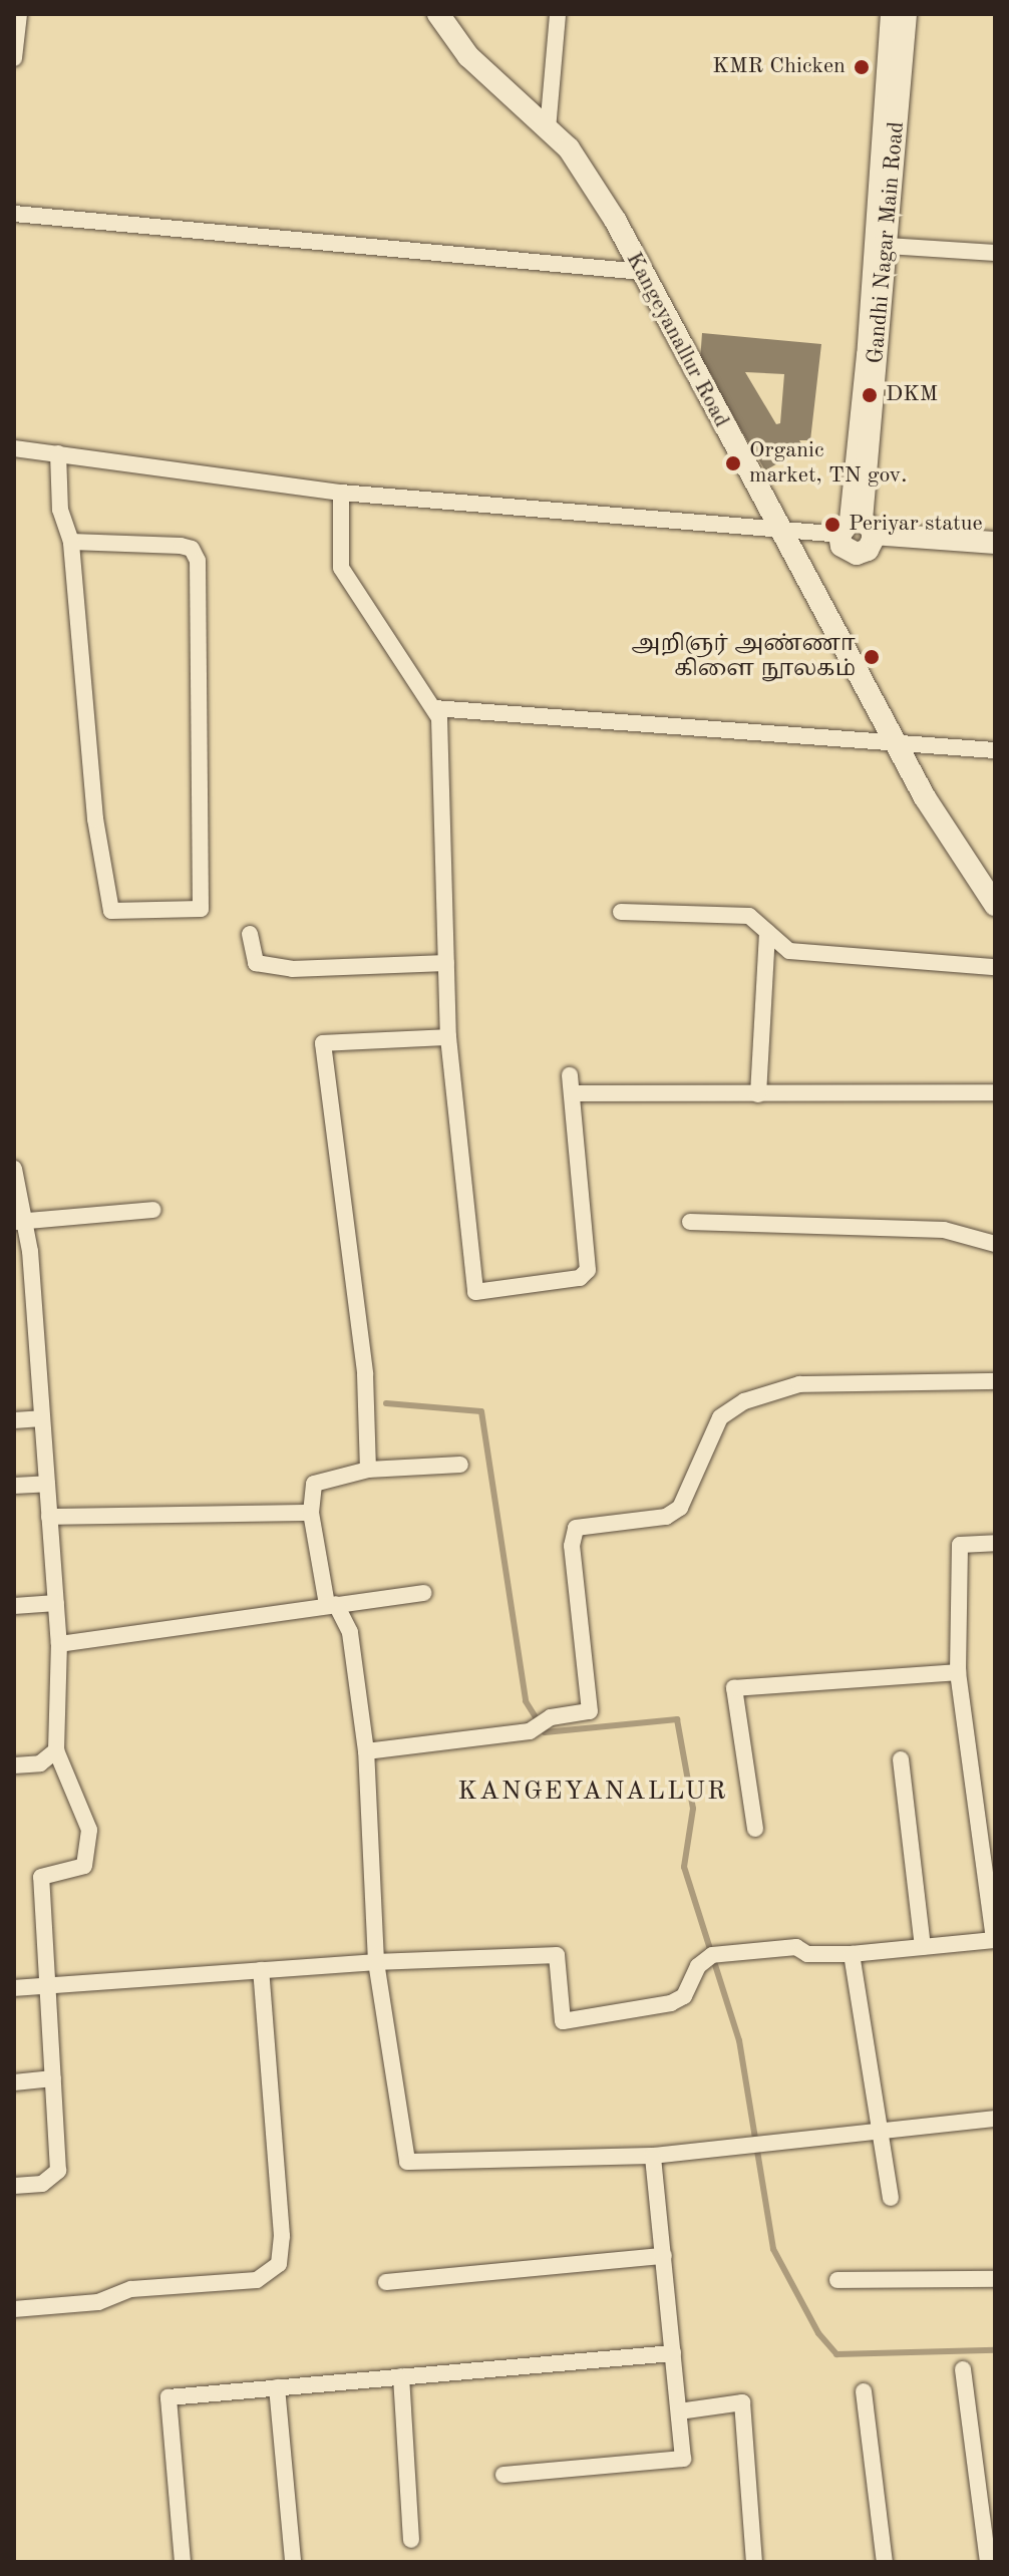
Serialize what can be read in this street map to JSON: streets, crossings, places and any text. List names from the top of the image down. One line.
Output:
{"streets":{"main road":["Gandhi Nagar Main Road","Kangeyanallur Road"]},"districts":["KANGEYANALLUR"],"places":["KMR Chicken","DKM","Organic market, TN gov.","Periyar statue","அறிஞர் அண்ணா கிளை நூலகம்"]}
